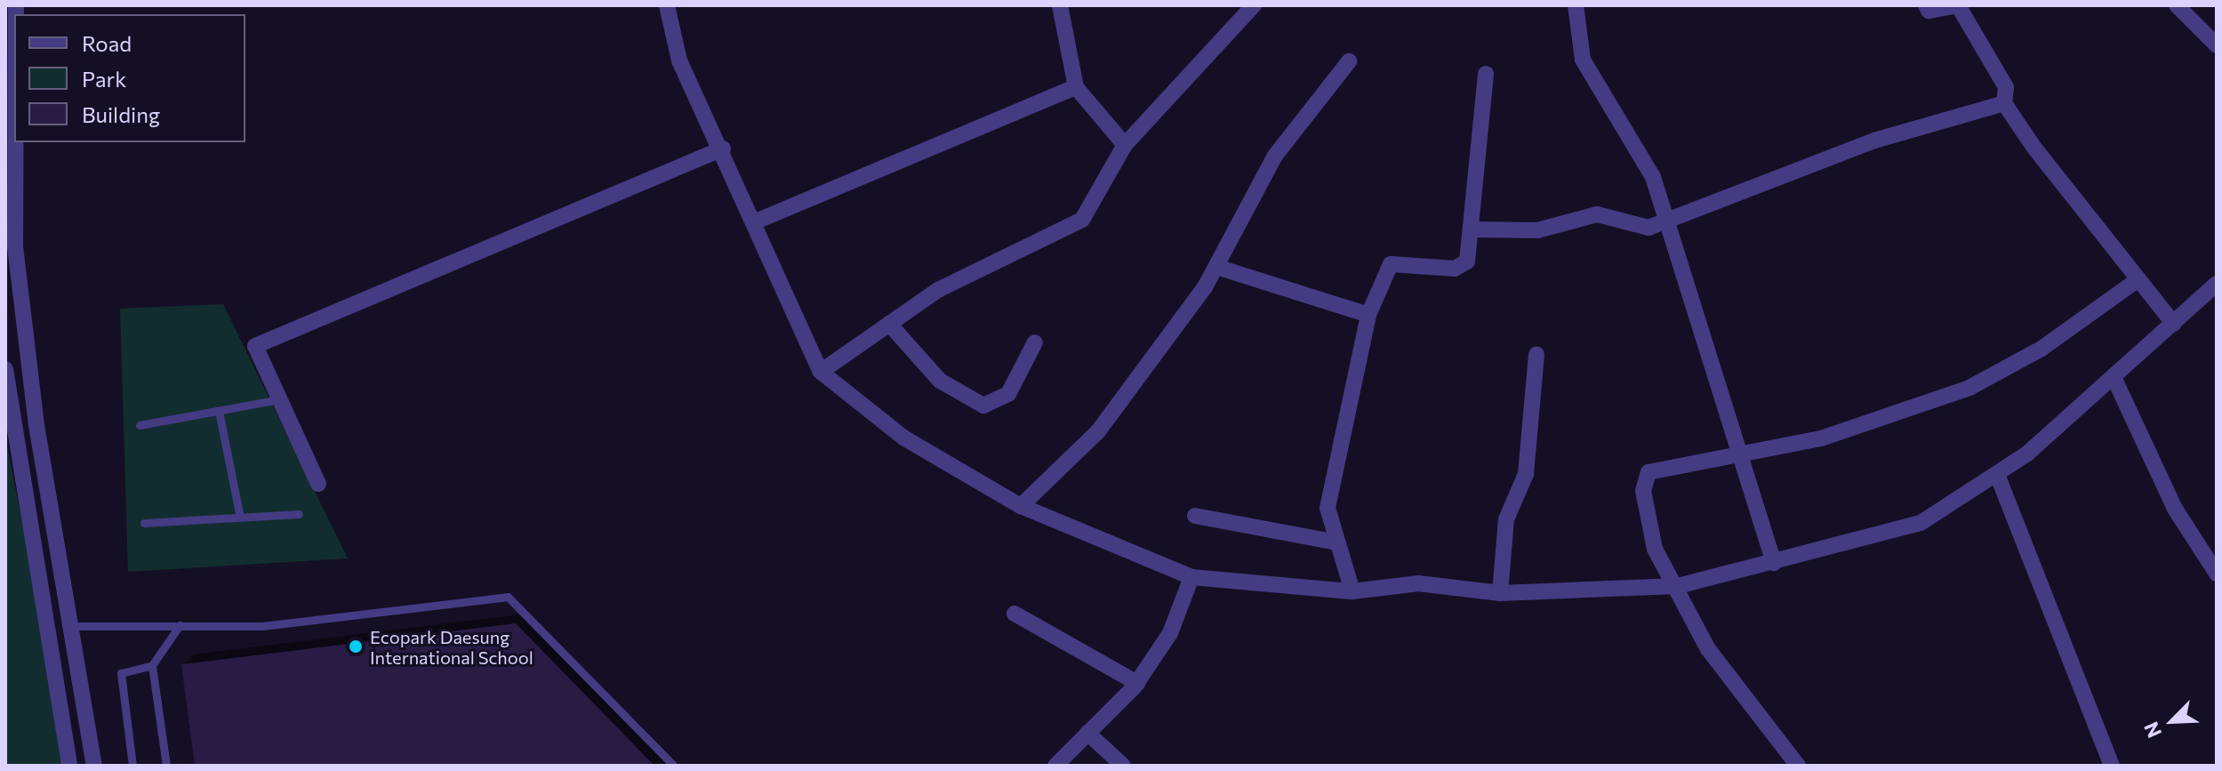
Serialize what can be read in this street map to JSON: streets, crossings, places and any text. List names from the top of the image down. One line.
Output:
{"places":["Ecopark Daesung International School"],"legend":["Road","Park","Building"],"north":"bottom left"}
